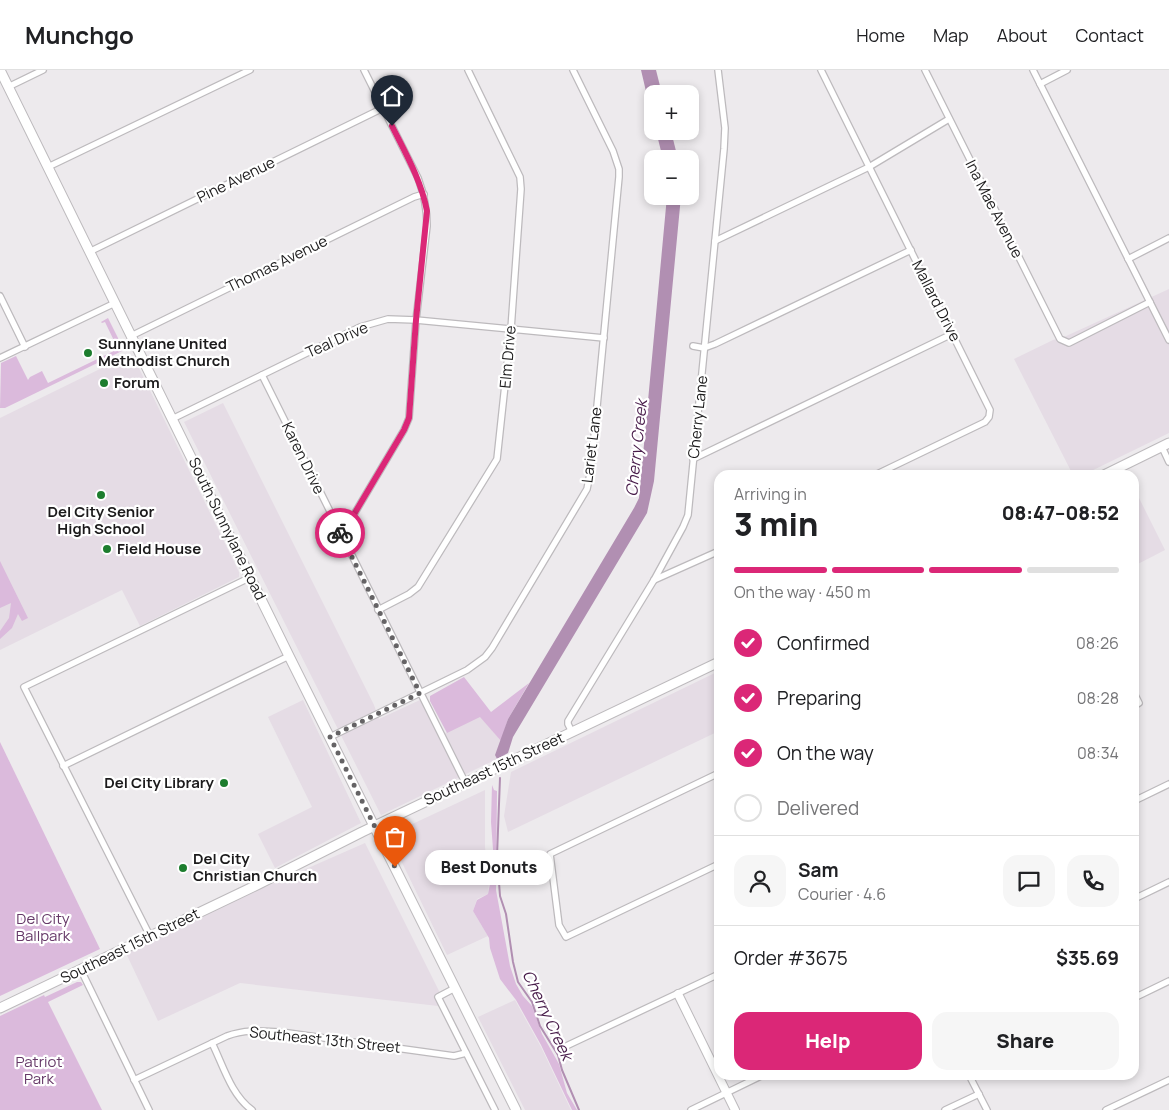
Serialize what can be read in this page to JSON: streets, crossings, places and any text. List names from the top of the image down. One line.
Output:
{"streets":{"main road":["South Sunnylane Road","Southeast 15th Street"],"street":["Pine Avenue","Ina Mae Avenue","Thomas Avenue","Mallard Drive","Teal Drive","Elm Drive","Cherry Lane","Lariet Lane","Karen Drive","Southeast 13th Street"]},"crossings":[["Pine Avenue","South Sunnylane Road"],["Thomas Avenue","South Sunnylane Road"],["Teal Drive","Elm Drive"],["Teal Drive","Lariet Lane"],["Teal Drive","Karen Drive"],["Teal Drive","South Sunnylane Road"],["Elm Drive","Karen Drive"],["Cherry Lane","Southeast 15th Street"],["Lariet Lane","Karen Drive"],["Lariet Lane","South Sunnylane Road"],["Karen Drive","Southeast 15th Street"],["South Sunnylane Road","Southeast 15th Street"]],"water":["Cherry Creek"],"parks":["Del City Ballpark","Patriot Park"],"places":["Sunnylane United Methodist Church","Forum","Del City Senior High School","Field House","Del City Library","Best Donuts","Del City Christian Church"],"page":{"header":"Munchgo","nav":["Home","Map","About","Contact"],"map_buttons":["+","−"],"heading":["3 min","Arriving in","08:47–08:52"],"panel":["Sam","Courier · 4.6","Order #3675","$35.69"],"bar":"On the way · 450 m","list":[["Confirmed","08:26"],["Preparing","08:28"],["On the way","08:34"],"Delivered"],"bubble":"Best Donuts","buttons":["Help","Share"]}}
